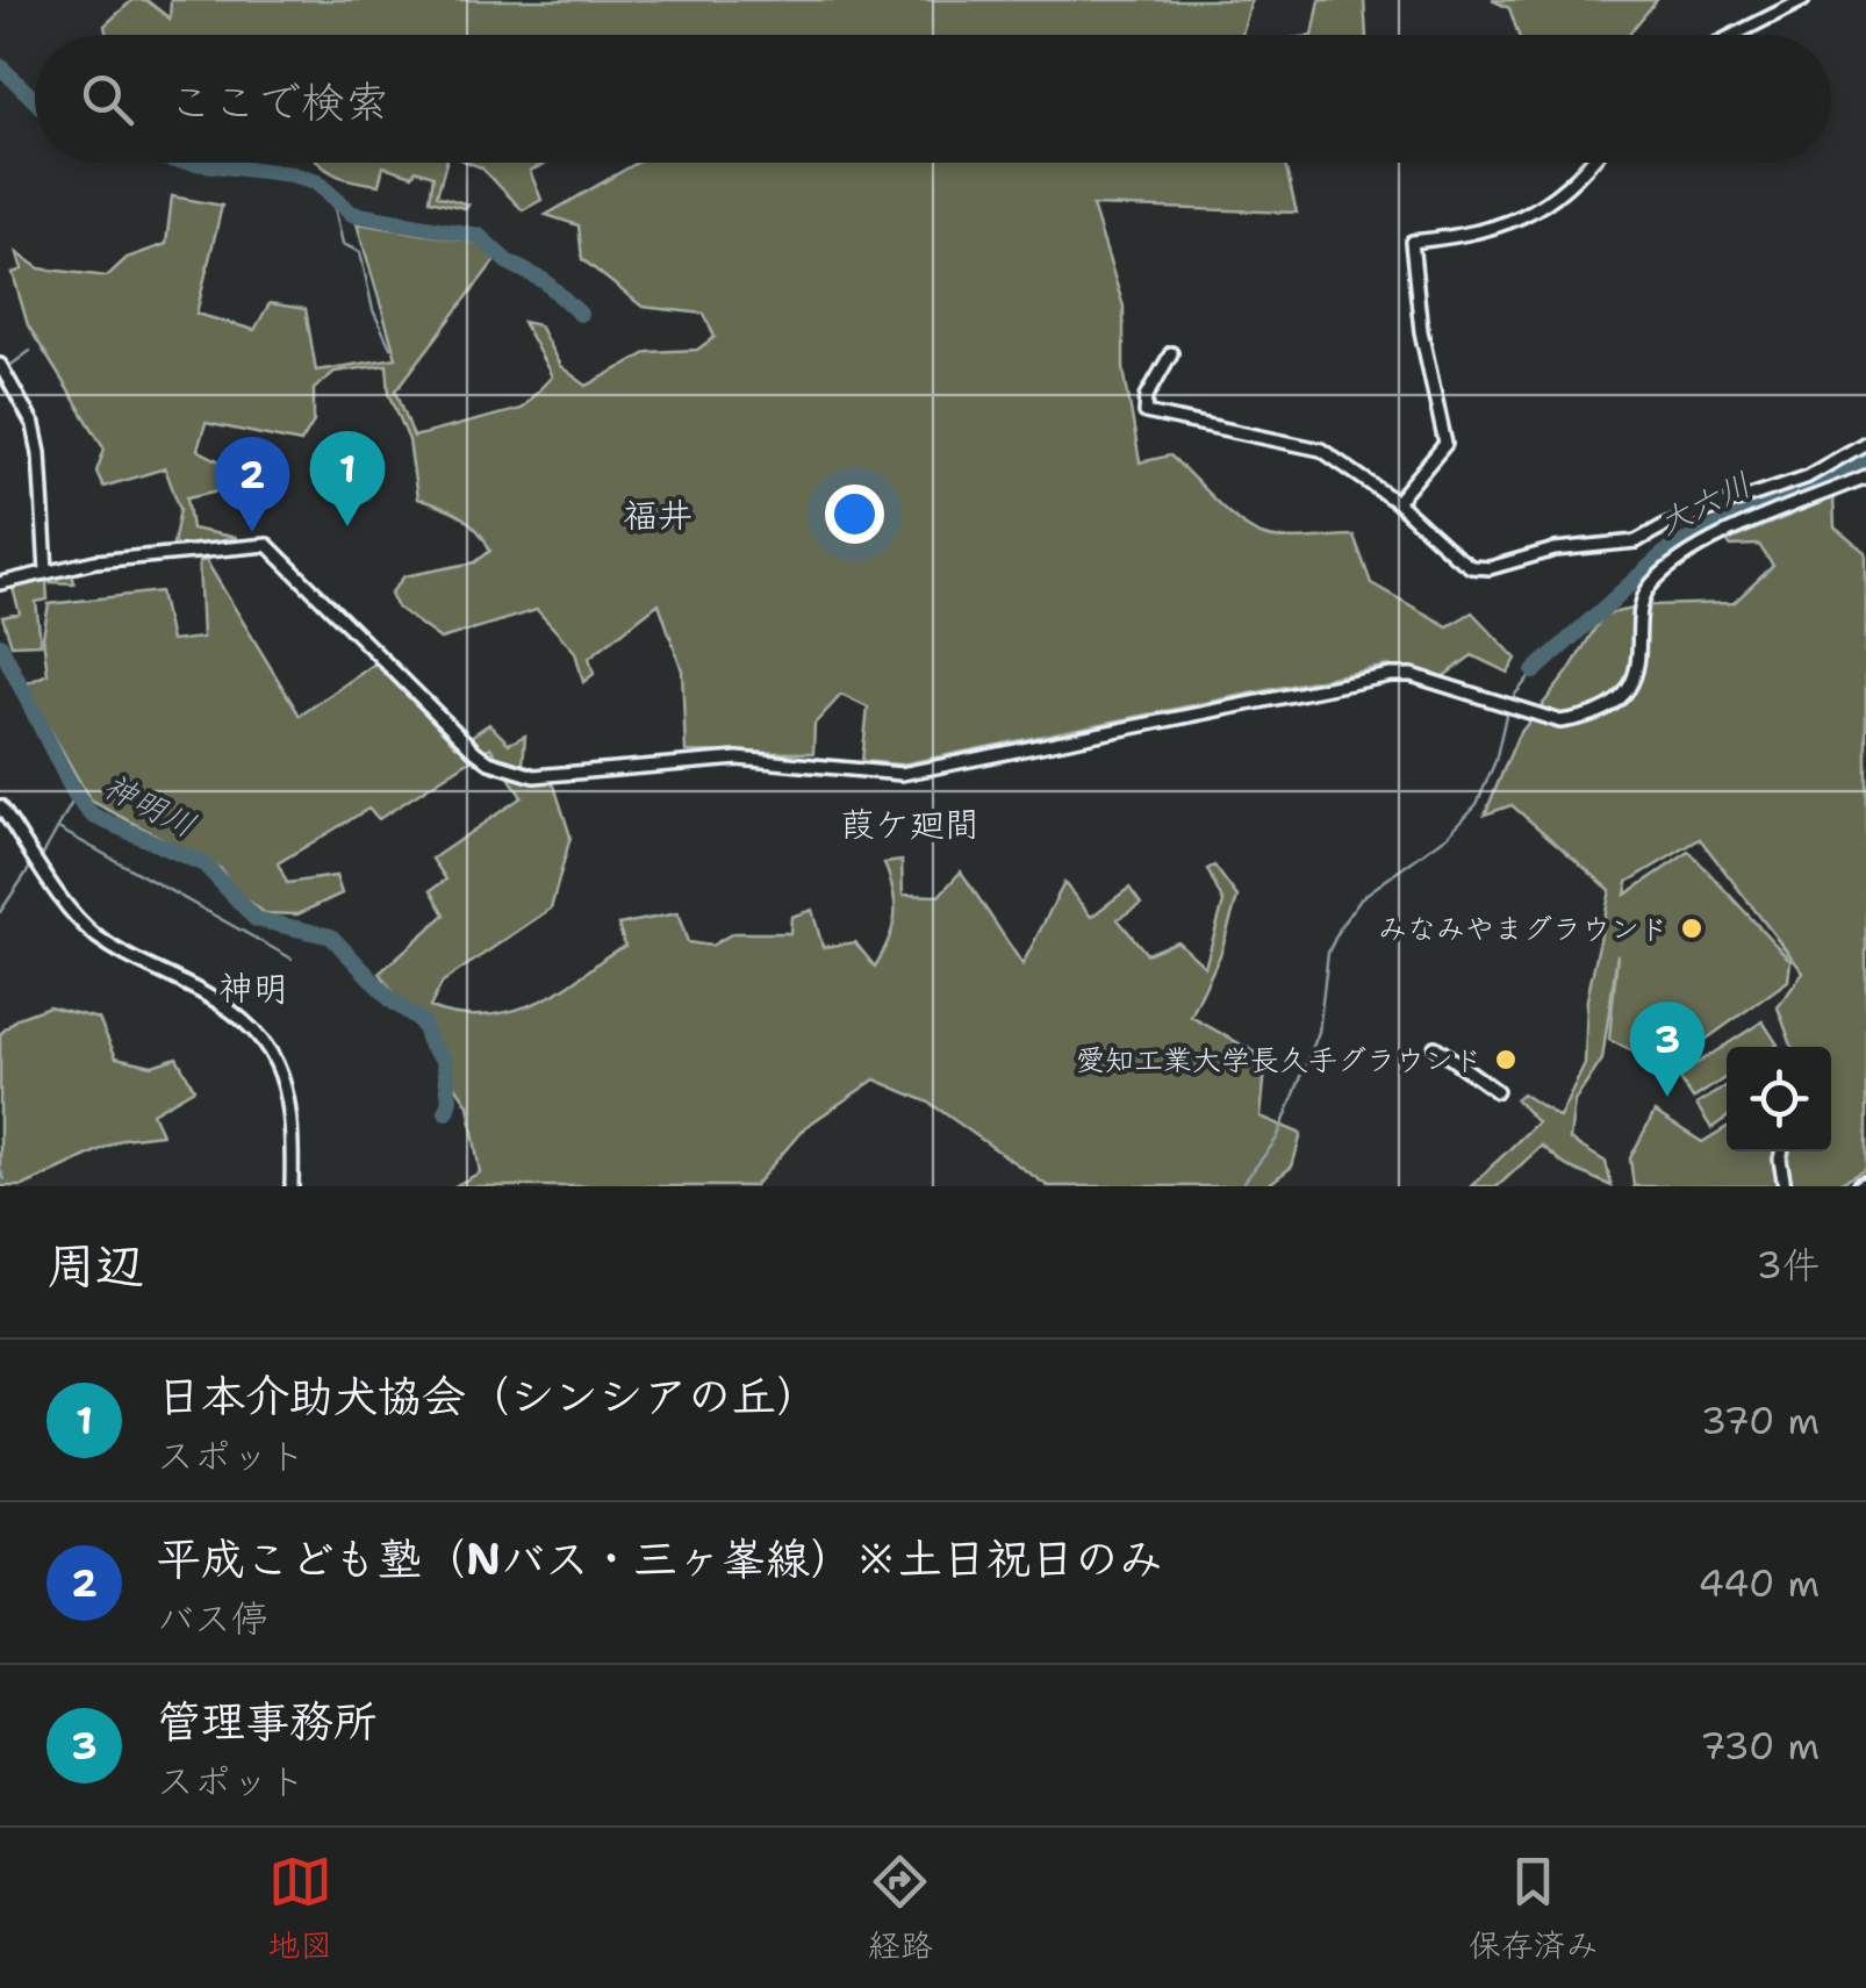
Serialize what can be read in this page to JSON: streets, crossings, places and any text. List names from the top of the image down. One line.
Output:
{"districts":["福井","葭ケ廻間","神明"],"water":["大六川","神明川"],"places":["みなみやまグラウンド","愛知工業大学長久手グラウンド"],"page":{"search":"ここで検索","pins":["1","2","3"],"heading":["周辺","3件"],"list":[{"mark":"1","name":"日本介助犬協会（シンシアの丘）","note":"スポット","value":"370 m"},{"mark":"2","name":"平成こども塾（Nバス・三ヶ峯線）※土日祝日のみ","note":"バス停","value":"440 m"},{"mark":"3","name":"管理事務所","note":"スポット","value":"730 m"}],"nav":["地図","経路","保存済み"]}}
